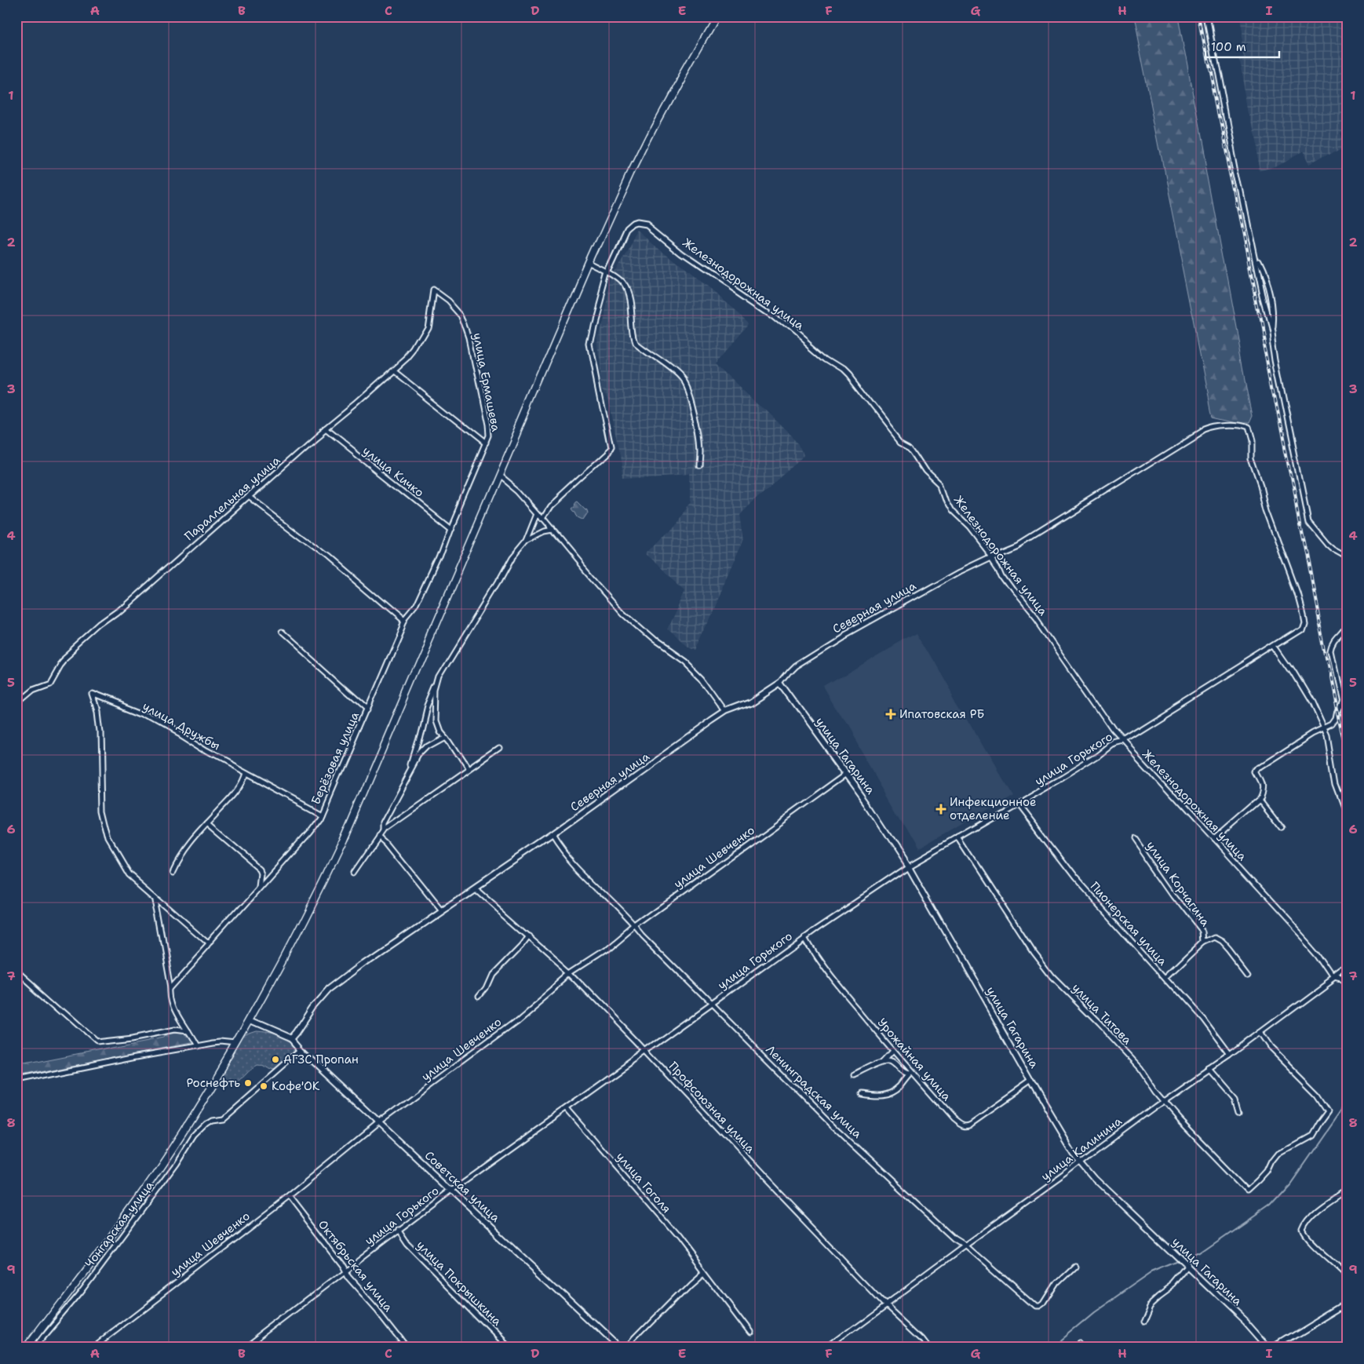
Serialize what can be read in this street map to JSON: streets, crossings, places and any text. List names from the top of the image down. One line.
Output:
{"streets":{"street":["Железнодорожная улица","улица Ермашева","улица Кичко","Параллельная улица","Северная улица","улица Дружбы","улица Гагарина","Берёзовая улица","улица Горького","улица Шевченко","улица Корчагина","Пионерская улица","улица Титова","Урожайная улица","Ленинградская улица","Профсоюзная улица","улица Калинина","улица Гоголя","Советская улица","Чонгарская улица","Октябрьская улица","улица Покрышкина"]},"crossings":[["Железнодорожная улица","Северная улица"],["Железнодорожная улица","улица Горького"],["Железнодорожная улица","улица Калинина"],["улица Ермашева","улица Кичко"],["улица Ермашева","Параллельная улица"],["улица Ермашева","Берёзовая улица"],["улица Кичко","Параллельная улица"],["улица Кичко","Берёзовая улица"],["Северная улица","улица Гагарина"],["Северная улица","улица Горького"],["Северная улица","Ленинградская улица"],["Северная улица","Профсоюзная улица"],["Северная улица","Советская улица"],["улица Дружбы","Берёзовая улица"],["улица Гагарина","улица Горького"],["улица Гагарина","улица Шевченко"],["улица Гагарина","Урожайная улица"],["улица Гагарина","улица Калинина"],["улица Горького","Пионерская улица"],["улица Горького","улица Титова"],["улица Горького","Урожайная улица"],["улица Горького","Ленинградская улица"],["улица Горького","Профсоюзная улица"],["улица Горького","улица Гоголя"],["улица Горького","Советская улица"],["улица Горького","Октябрьская улица"],["улица Горького","улица Покрышкина"],["улица Шевченко","Ленинградская улица"],["улица Шевченко","Профсоюзная улица"],["улица Шевченко","Советская улица"],["улица Шевченко","Октябрьская улица"],["улица Корчагина","Пионерская улица"],["Пионерская улица","улица Калинина"],["улица Титова","улица Калинина"],["Ленинградская улица","улица Калинина"],["Профсоюзная улица","улица Калинина"],["Советская улица","Чонгарская улица"]],"places":{"health":["Ипатовская РБ","Инфекционное отделение"],"other":["АГЗС Пропан","Роснефть","Кофе'ОК"]},"scale_bar":"100 m","grid":{"columns":["A","B","C","D","E","F","G","H","I"],"rows":["1","2","3","4","5","6","7","8","9"]}}
